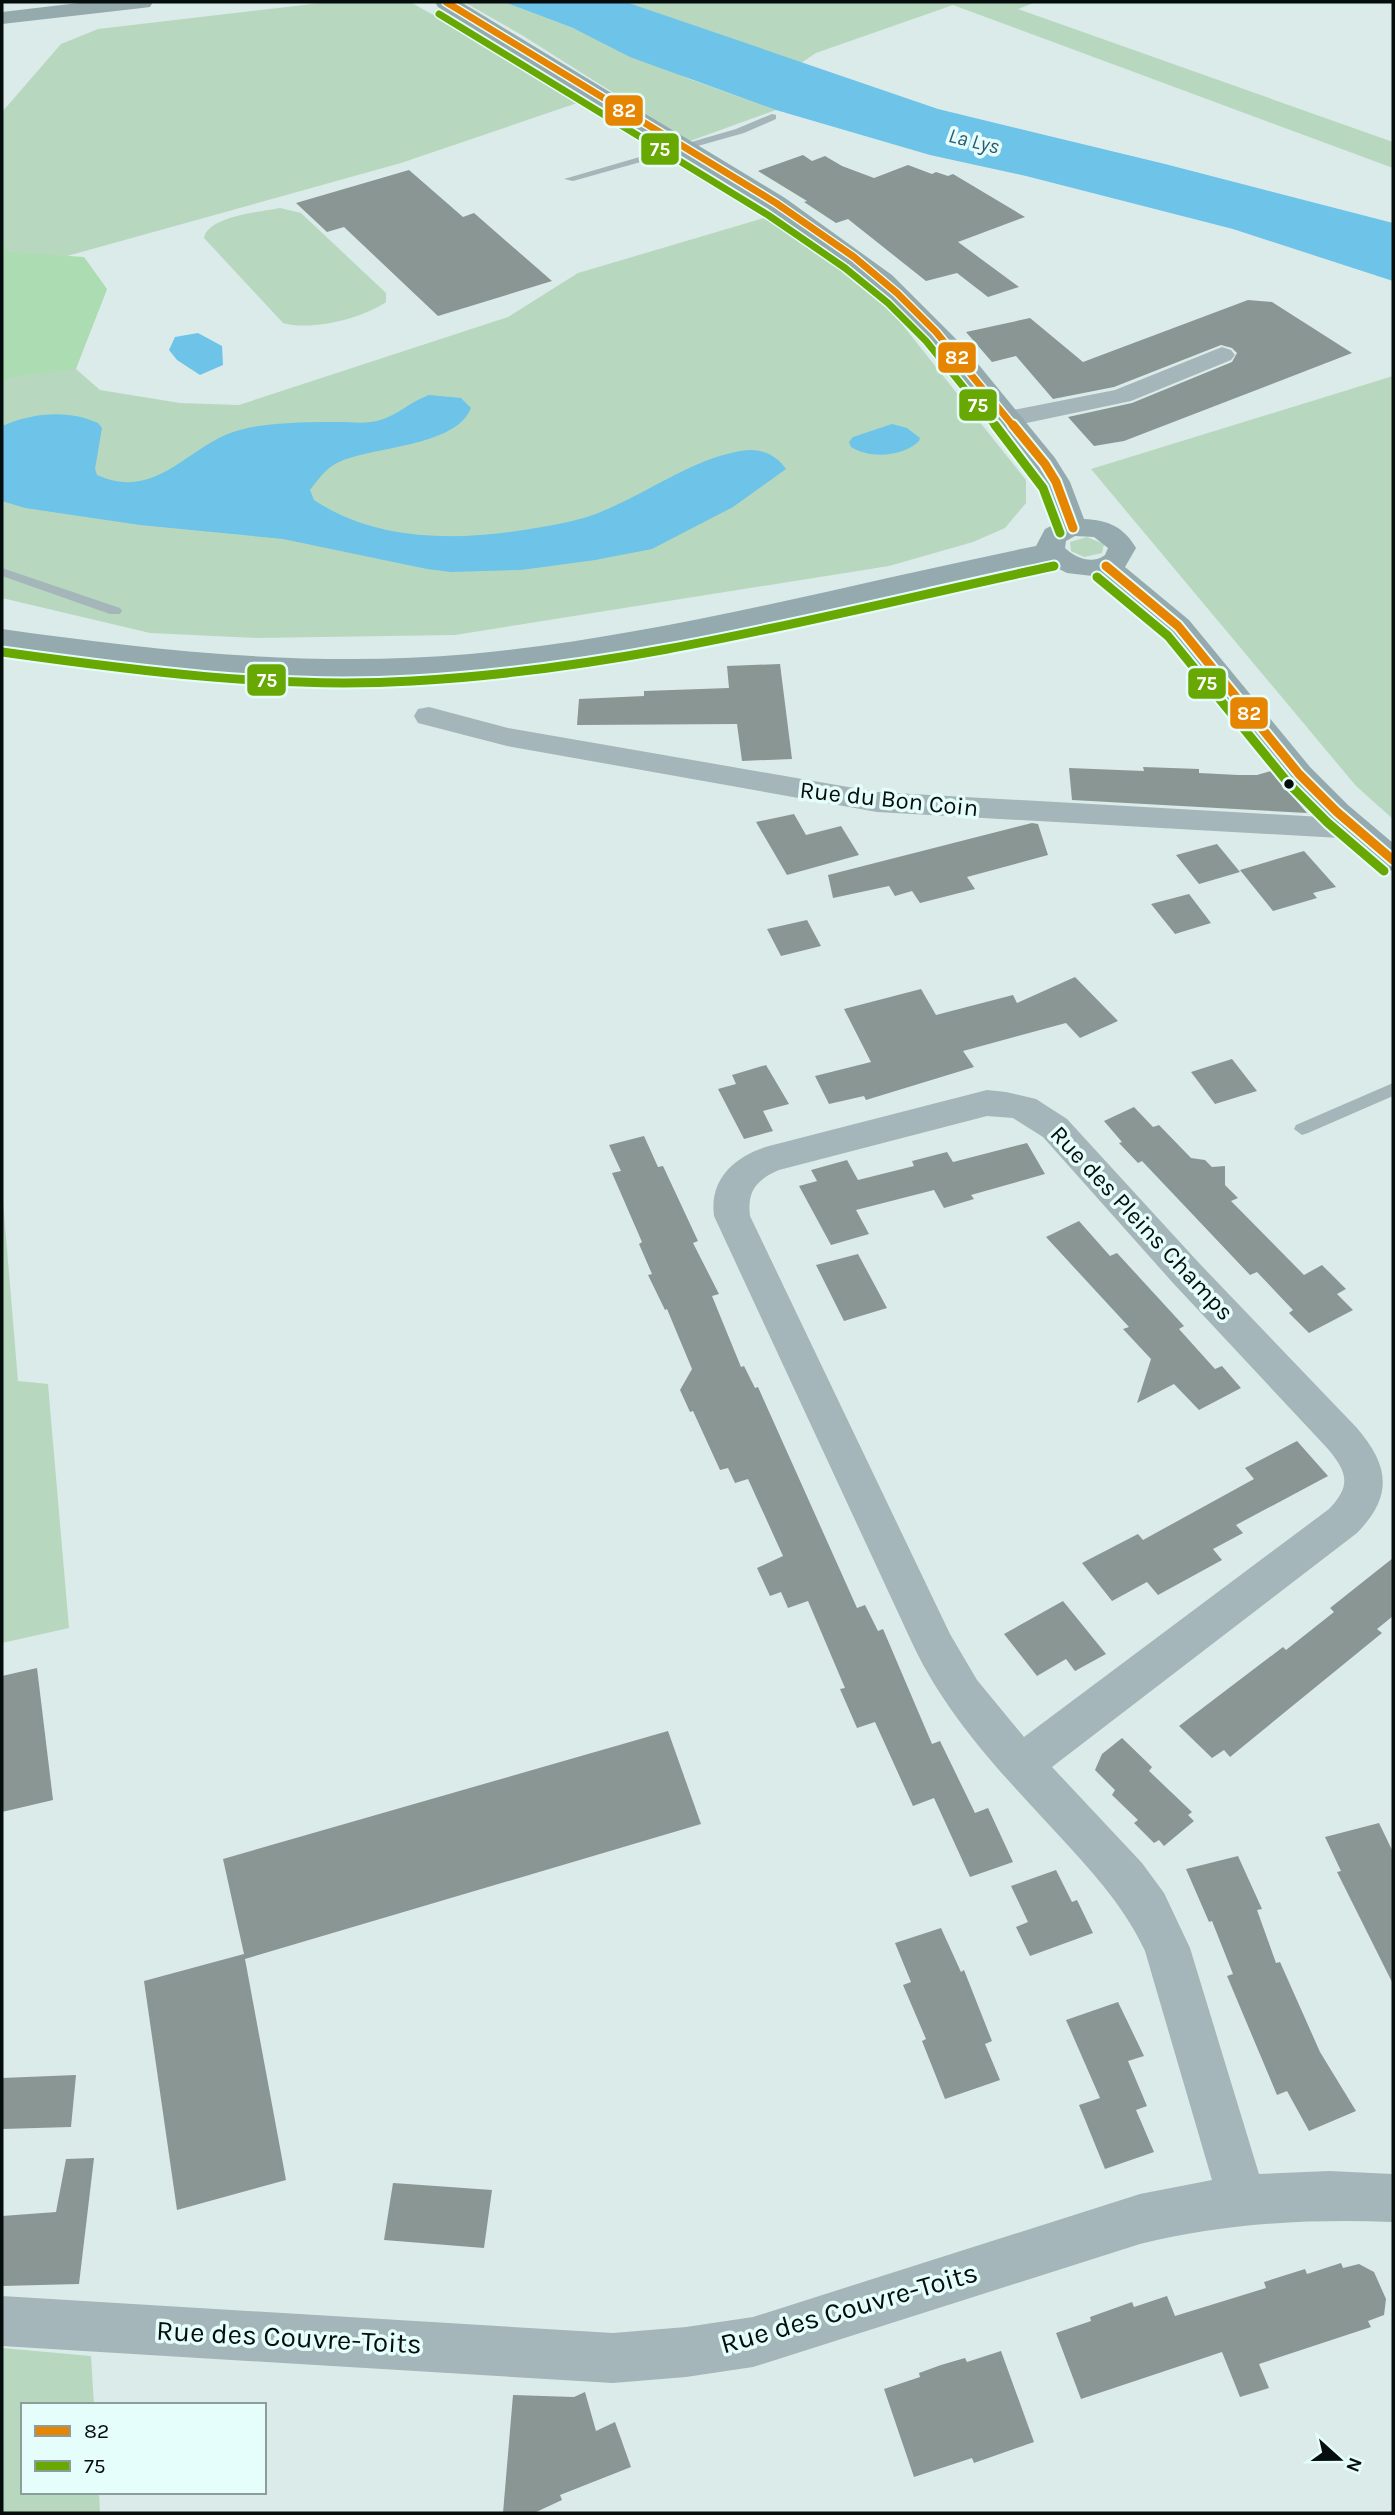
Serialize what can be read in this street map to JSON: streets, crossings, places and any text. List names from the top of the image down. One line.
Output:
{"streets":{"street":["Rue du Bon Coin","Rue des Pleins Champs","Rue des Couvre-Toits"]},"crossings":[["Rue des Pleins Champs","Rue des Couvre-Toits"]],"water":["La Lys"],"lines":["transit line 82","transit line 75"],"legend":["82","75"],"north":"right"}
